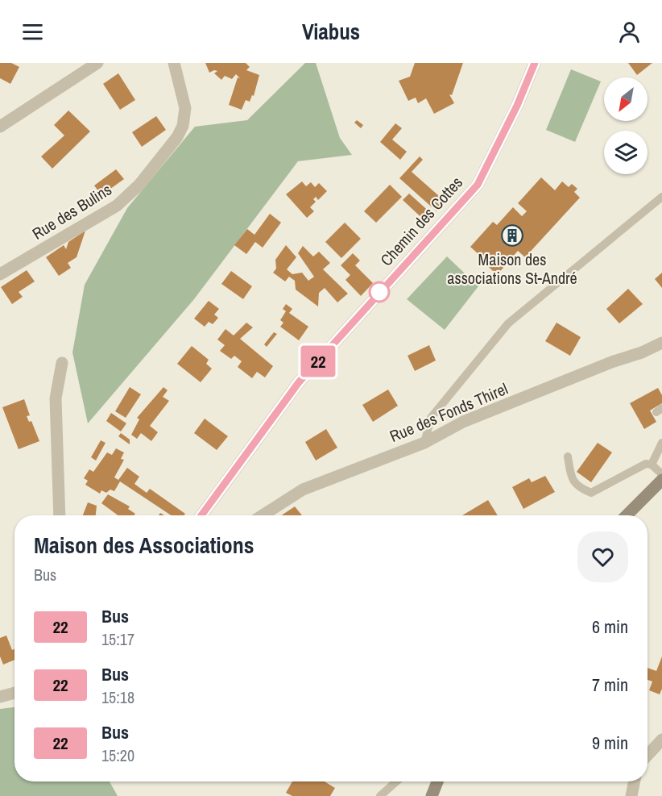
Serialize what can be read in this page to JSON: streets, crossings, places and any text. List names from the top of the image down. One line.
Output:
{"streets":{"street":["Rue des Bulins","Chemin des Cottes","Rue des Fonds Thirel"]},"places":{"building":["Maison des associations St-André"]},"lines":["bus line 22"],"north":"bottom left","page":{"header":"Viabus","on_map":"22","heading":["Maison des Associations","Bus"],"list":[{"mark":"22","name":"Bus","note":"15:17","value":"6 min"},{"mark":"22","name":"Bus","note":"15:18","value":"7 min"},{"mark":"22","name":"Bus","note":"15:20","value":"9 min"}]}}
